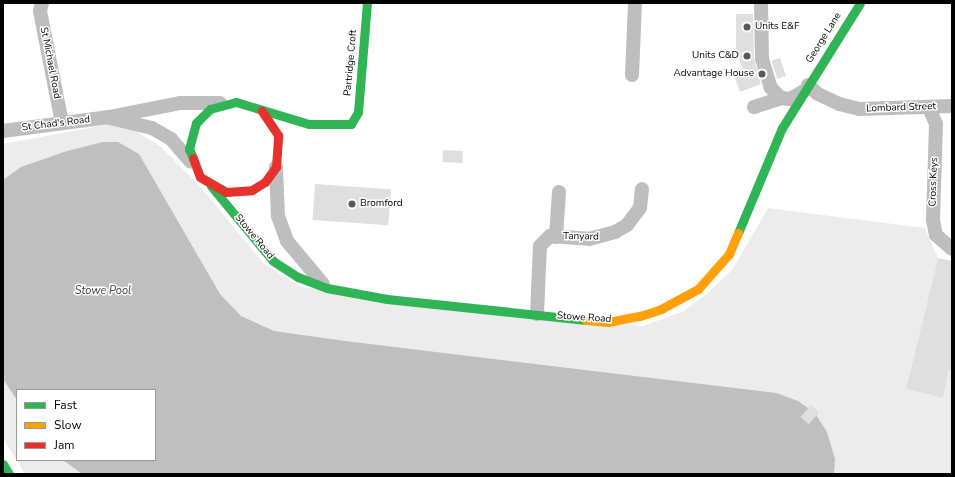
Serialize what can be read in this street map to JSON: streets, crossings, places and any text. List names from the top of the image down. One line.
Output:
{"streets":{"street":["George Lane","St Michael Road","Partridge Croft","Lombard Street","St Chad's Road","Cross Keys","Stowe Road","Tanyard"]},"crossings":[["George Lane","Lombard Street"],["George Lane","Stowe Road"],["St Michael Road","St Chad's Road"],["Lombard Street","Cross Keys"],["Lombard Street","Stowe Road"],["St Chad's Road","Stowe Road"],["Stowe Road","Tanyard"]],"water":["Stowe Pool"],"places":["Units E&F","Units C&D","Advantage House","Bromford"],"legend":["Fast","Slow","Jam"]}
